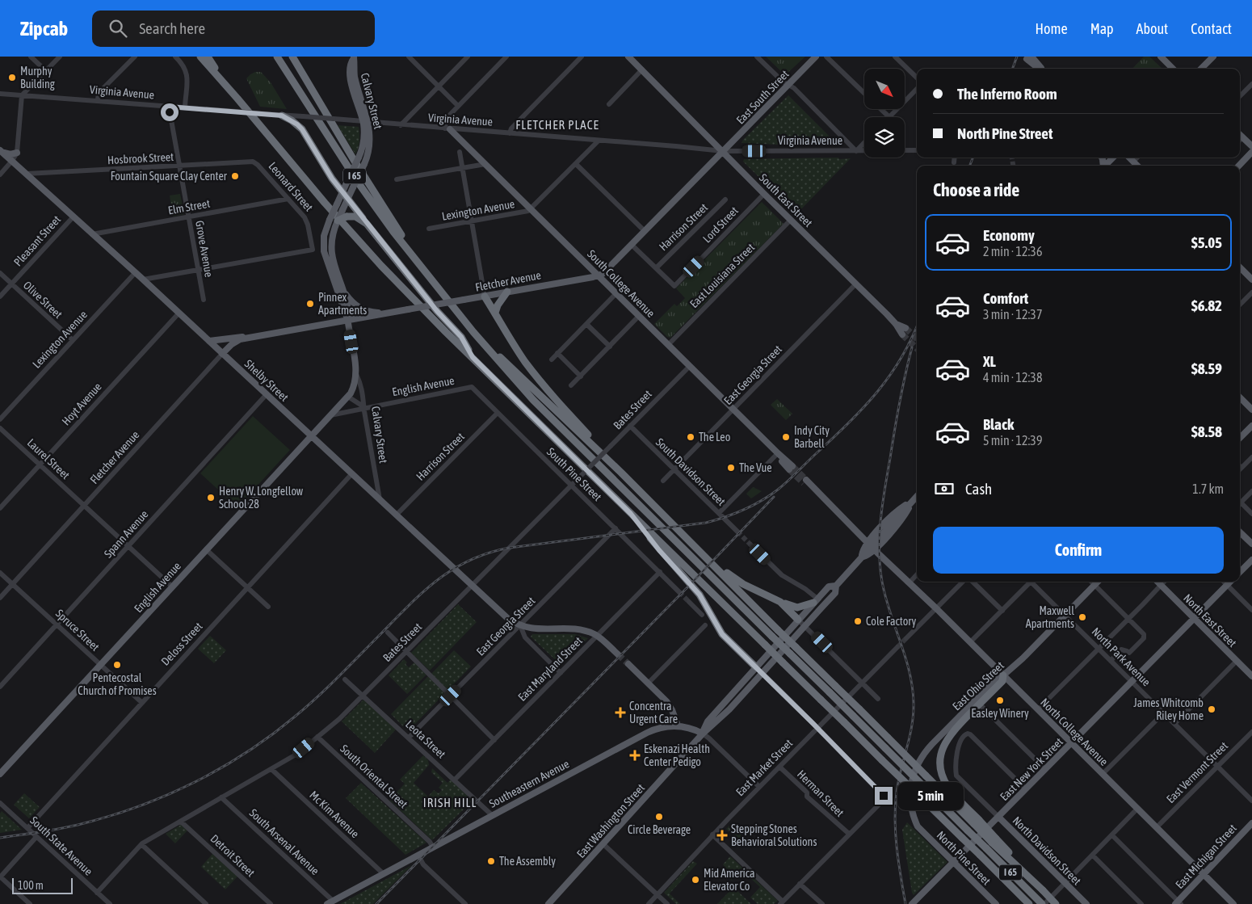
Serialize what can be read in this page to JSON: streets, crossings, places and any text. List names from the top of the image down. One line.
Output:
{"streets":{"highway":["I 65"],"main road":["East South Street","Calvary Street","South East Street","Fletcher Avenue","South College Avenue","Shelby Street","English Avenue","North East Street","East Ohio Street","North College Avenue","East New York Street","Southeastern Avenue","East Washington Street","North Davidson Street","East Michigan Street","North Pine Street"],"street":["Virginia Avenue","Hosbrook Street","Leonard Street","Elm Street","Lexington Avenue","Lord Street","Harrison Street","Pleasant Street","Grove Avenue","East Louisiana Street","Olive Street","East Georgia Street","Hoyt Avenue","Bates Street","Laurel Street","South Davidson Street","South Pine Street","Spann Avenue","Spruce Street","Deloss Street","North Park Avenue","East Maryland Street","Leota Street","East Market Street","East Vermont Street","South Oriental Street","Herman Street","Mc Kim Avenue","South Arsenal Avenue","South State Avenue","Detroit Street"]},"crossings":[["Virginia Avenue","East South Street"],["Virginia Avenue","Calvary Street"],["Virginia Avenue","South East Street"],["Virginia Avenue","Lexington Avenue"],["Virginia Avenue","Grove Avenue"],["Virginia Avenue","South College Avenue"],["East South Street","South East Street"],["Calvary Street","Fletcher Avenue"],["Calvary Street","Shelby Street"],["Calvary Street","English Avenue"],["Hosbrook Street","Leonard Street"],["Hosbrook Street","Grove Avenue"],["Hosbrook Street","Shelby Street"],["Leonard Street","Elm Street"],["Leonard Street","Grove Avenue"],["South East Street","Lord Street"],["South East Street","East Louisiana Street"],["South East Street","East Georgia Street"],["Elm Street","Grove Avenue"],["Elm Street","Shelby Street"],["Lexington Avenue","South College Avenue"],["Lexington Avenue","Olive Street"],["Lexington Avenue","Shelby Street"],["Lord Street","Harrison Street"],["Harrison Street","Shelby Street"],["Harrison Street","South Pine Street"],["Pleasant Street","Olive Street"],["Pleasant Street","Shelby Street"],["East Louisiana Street","South College Avenue"],["Fletcher Avenue","South College Avenue"],["Fletcher Avenue","Shelby Street"],["Fletcher Avenue","Laurel Street"],["Fletcher Avenue","Spruce Street"],["South College Avenue","East Georgia Street"],["South College Avenue","Bates Street"],["East Georgia Street","Shelby Street"],["East Georgia Street","South Davidson Street"],["East Georgia Street","South Pine Street"],["East Georgia Street","Leota Street"],["Shelby Street","English Avenue"],["Shelby Street","Hoyt Avenue"],["Shelby Street","Bates Street"],["Shelby Street","Spann Avenue"],["Shelby Street","Deloss Street"],["Shelby Street","East Maryland Street"],["English Avenue","Laurel Street"],["English Avenue","South Pine Street"],["English Avenue","Spruce Street"],["Hoyt Avenue","Laurel Street"],["Bates Street","South Davidson Street"],["Bates Street","South Pine Street"],["Bates Street","Leota Street"],["Bates Street","South Oriental Street"],["Bates Street","Mc Kim Avenue"],["Bates Street","South Arsenal Avenue"],["Bates Street","South State Avenue"],["Bates Street","Detroit Street"],["Laurel Street","Spann Avenue"],["South Pine Street","East Maryland Street"],["Spann Avenue","Spruce Street"],["North East Street","East New York Street"],["Spruce Street","Deloss Street"],["Deloss Street","South State Avenue"],["North Park Avenue","East Ohio Street"],["North Park Avenue","East New York Street"],["North Park Avenue","East Vermont Street"],["East Maryland Street","Leota Street"],["East Ohio Street","North College Avenue"],["East Ohio Street","North Pine Street"],["North College Avenue","East New York Street"],["North College Avenue","East Vermont Street"],["North College Avenue","East Washington Street"],["North College Avenue","East Michigan Street"],["Leota Street","Southeastern Avenue"],["East Market Street","Herman Street"],["East New York Street","North Davidson Street"],["East New York Street","North Pine Street"],["South Oriental Street","Southeastern Avenue"],["Southeastern Avenue","Mc Kim Avenue"],["Southeastern Avenue","East Washington Street"],["Southeastern Avenue","South Arsenal Avenue"]],"districts":["FLETCHER PLACE","IRISH HILL"],"places":{"other":["Murphy Building","Fountain Square Clay Center","Pinnex Apartments","The Leo","Indy City Barbell","The Vue","Henry W. Longfellow School 28","Maxwell Apartments","Cole Factory","Pentecostal Church of Promises","Easley Winery","James Whitcomb Riley Home","Circle Beverage","The Assembly","Mid America Elevator Co"],"health":["Concentra Urgent Care","Eskenazi Health Center Pedigo","Stepping Stones Behavioral Solutions"]},"scale_bar":"100 m","north":"bottom right","page":{"header":"Zipcab","search":"Search here","nav":["Home","Map","About","Contact"],"banner":["The Inferno Room","North Pine Street"],"heading":"Choose a ride","list":[{"name":"Economy","note":"2 min · 12:36","value":"$5.05"},{"name":"Comfort","note":"3 min · 12:37","value":"$6.82"},{"name":"XL","note":"4 min · 12:38","value":"$8.59"},{"name":"Black","note":"5 min · 12:39","value":"$8.58"}],"pay":["Cash","1.7 km"],"buttons":"Confirm","bubble":"5 min","scale":"100 m"}}
